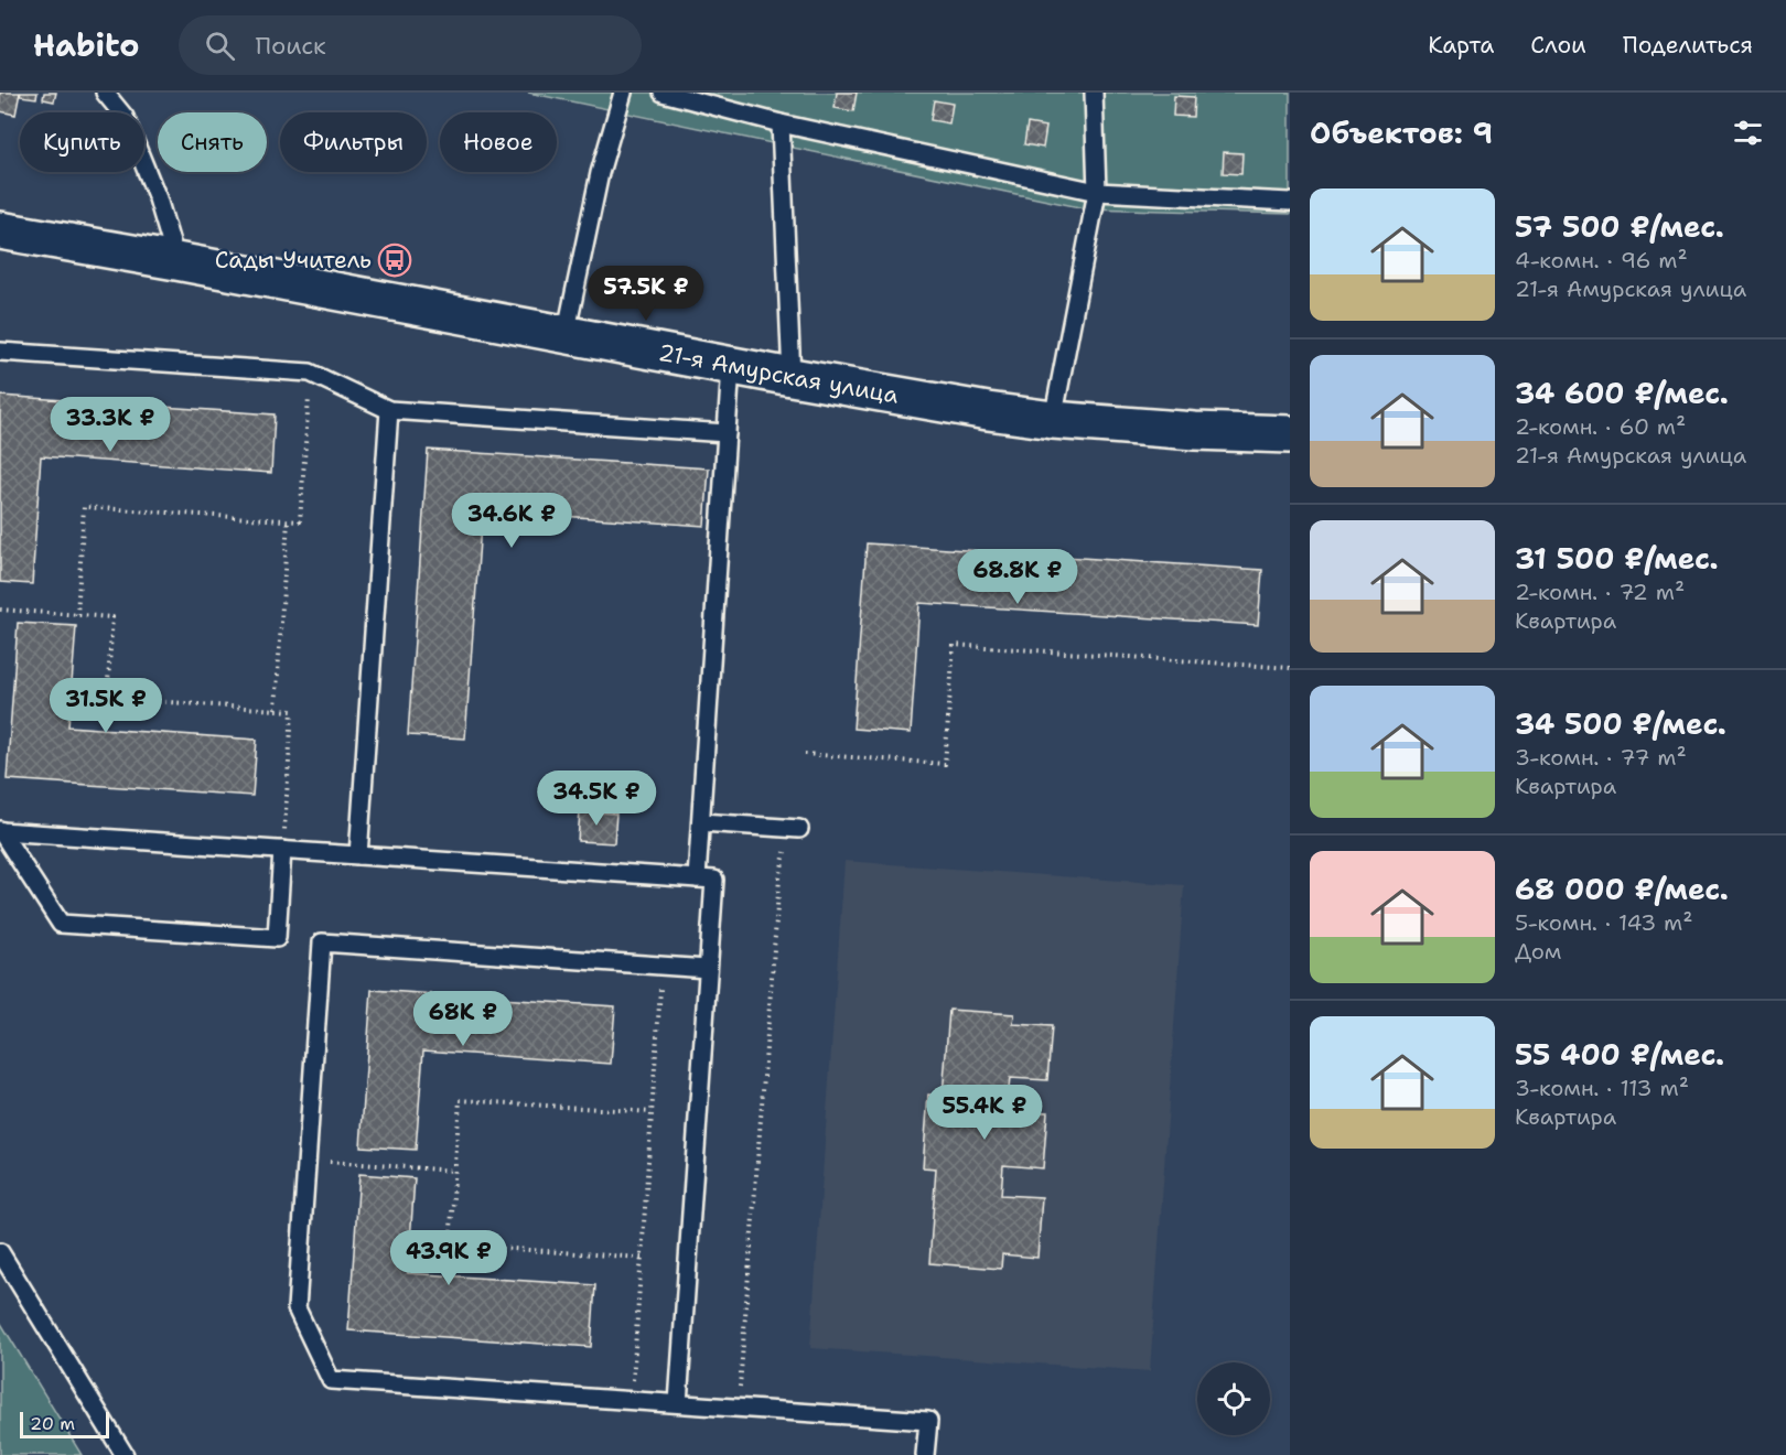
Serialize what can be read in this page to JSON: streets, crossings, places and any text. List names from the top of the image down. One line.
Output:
{"streets":{"main road":["21-я Амурская улица"]},"places":{"bus stop":["Сады Учитель"]},"scale_bar":"20 m","page":{"header":"Habito","search":"Поиск","nav":["Карта","Слои","Поделиться"],"heading":"Объектов: 9","chip":["Купить","Снять","Фильтры","Новое"],"list":[{"name":"57 500 ₽/мес.","note":"4-комн. · 96 m² · 21-я Амурская улица"},{"name":"34 600 ₽/мес.","note":"2-комн. · 60 m² · 21-я Амурская улица"},{"name":"31 500 ₽/мес.","note":"2-комн. · 72 m² · Квартира"},{"name":"34 500 ₽/мес.","note":"3-комн. · 77 m² · Квартира"},{"name":"68 000 ₽/мес.","note":"5-комн. · 143 m² · Дом"},{"name":"55 400 ₽/мес.","note":"3-комн. · 113 m² · Квартира"}],"price":["57.5K ₽","33.3K ₽","34.6K ₽","68.8K ₽","31.5K ₽","34.5K ₽","68K ₽","55.4K ₽","43.9K ₽"],"scale":"20 m"}}
